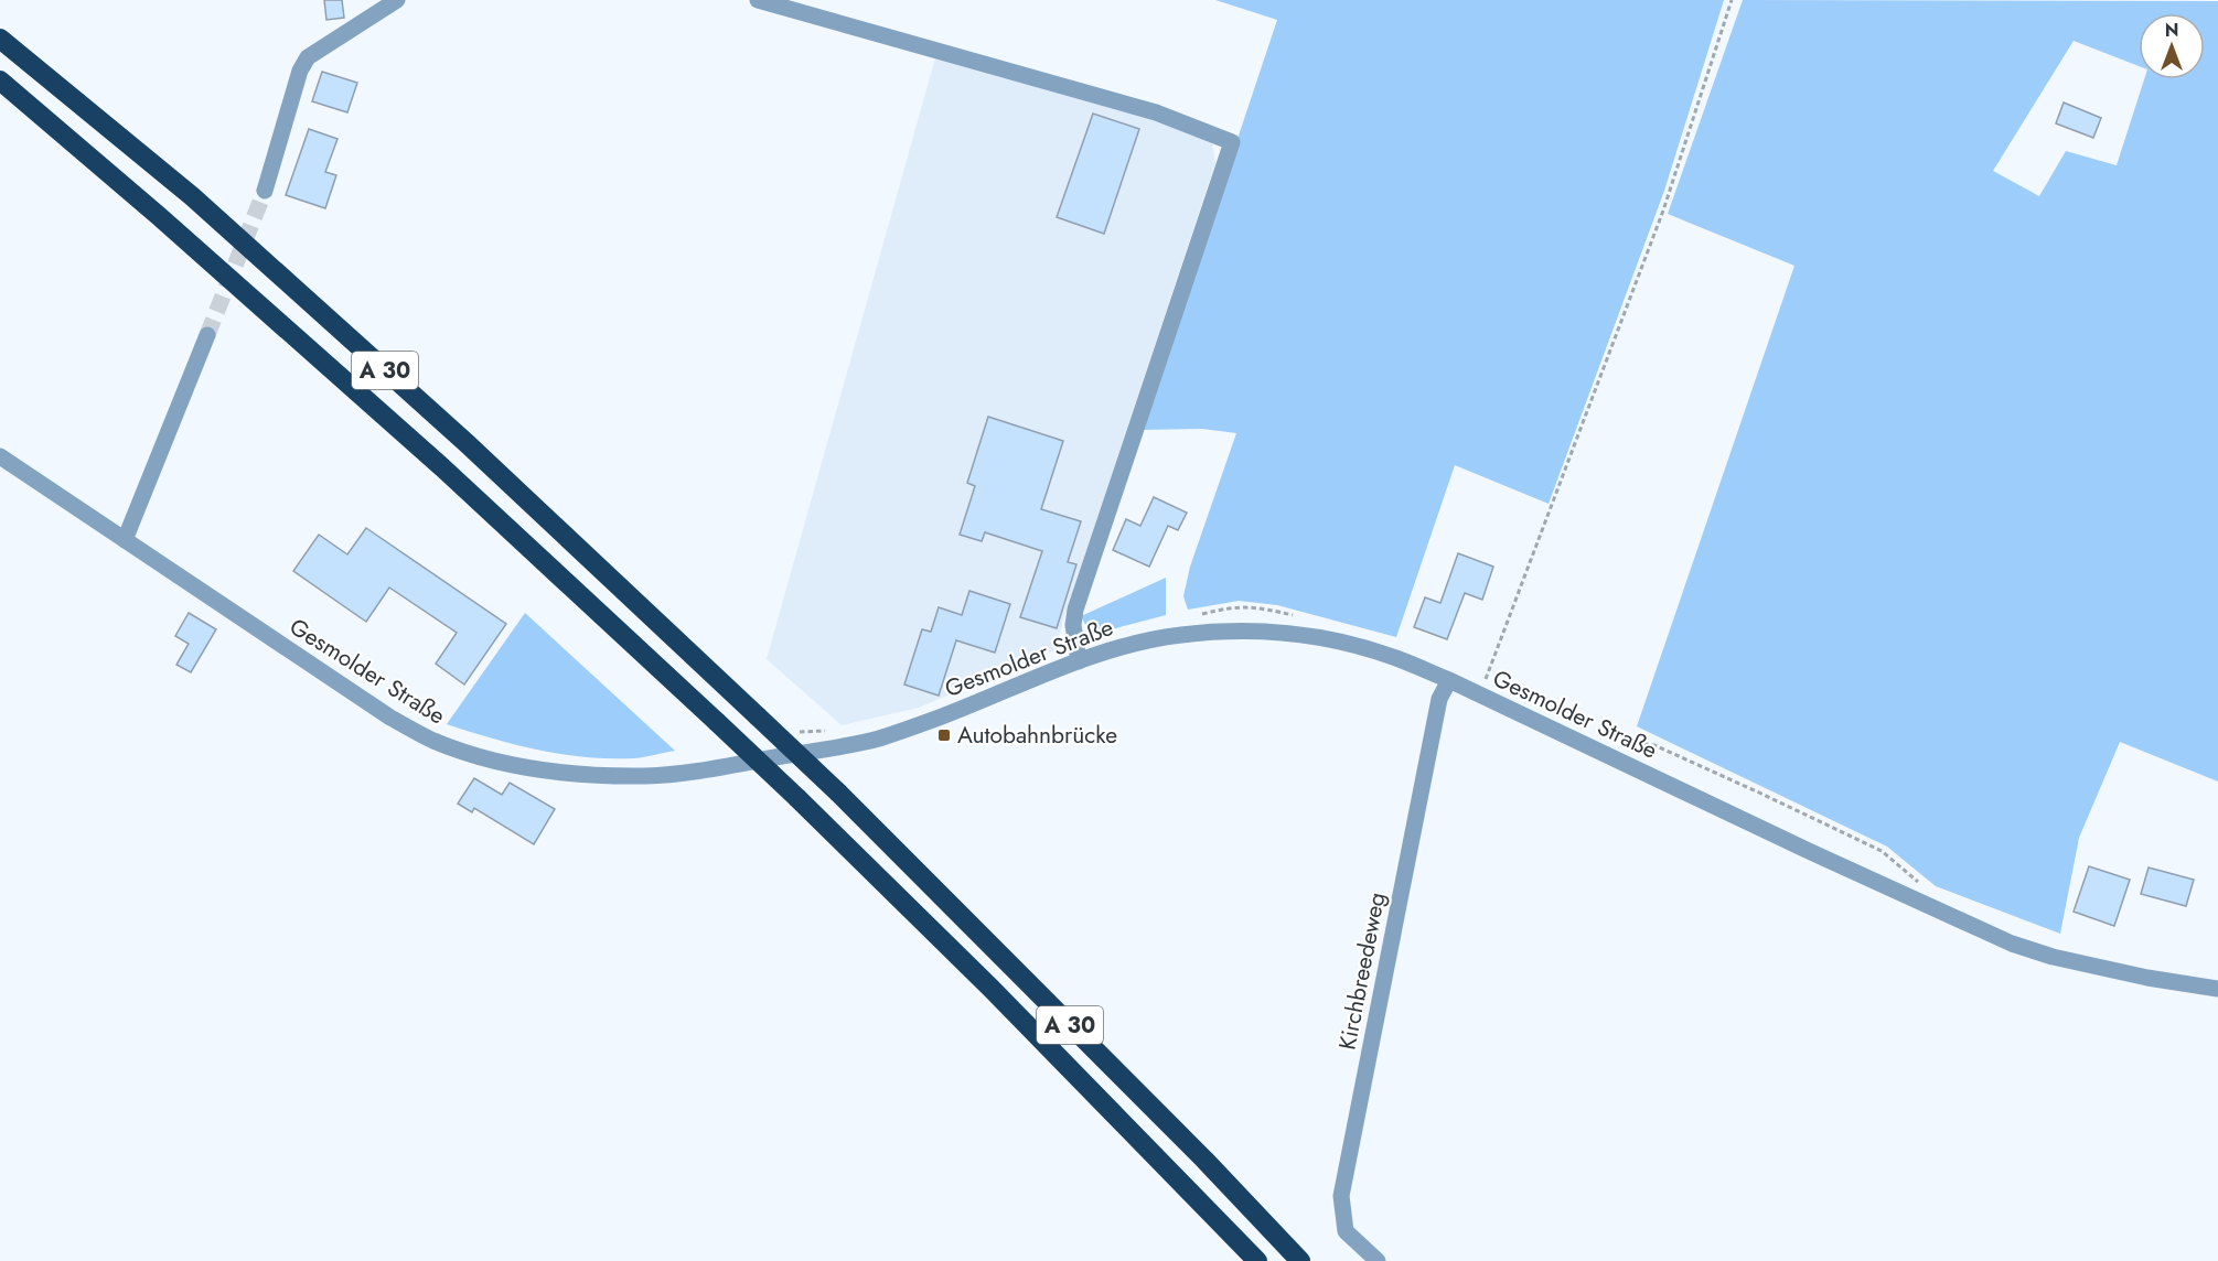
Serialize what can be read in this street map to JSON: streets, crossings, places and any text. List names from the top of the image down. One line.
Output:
{"streets":{"highway":["A 30"],"street":["Gesmolder Straße","Kirchbreedeweg"]},"crossings":[["Gesmolder Straße","Kirchbreedeweg"]],"places":{"transit":["Autobahnbrücke"]},"north":"top"}
